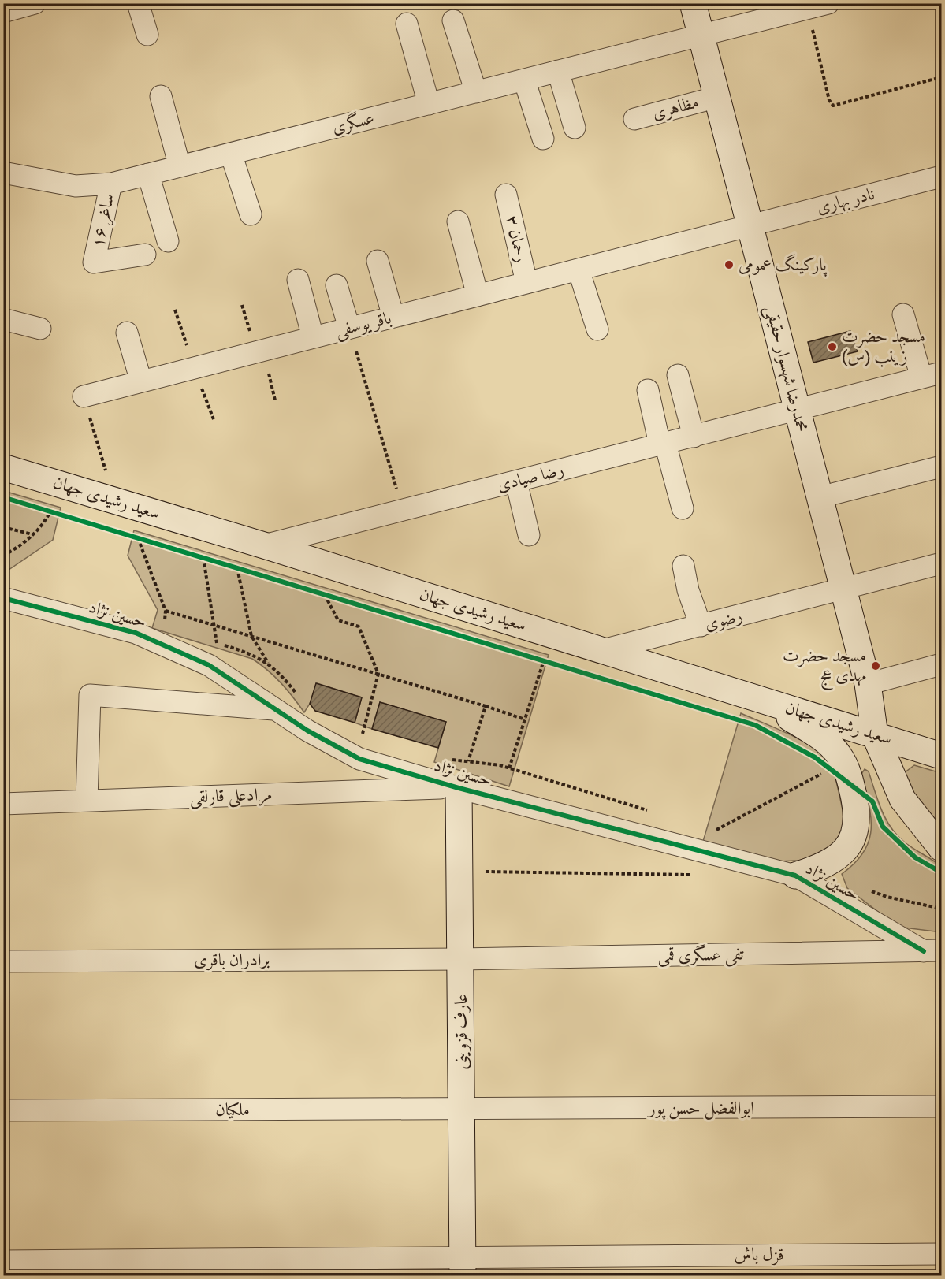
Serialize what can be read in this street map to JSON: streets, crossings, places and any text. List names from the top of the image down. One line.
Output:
{"streets":{"street":["مظاهری","عسگری","نادر بهاری","ساغر ۱۶","رحمان ۳","باقر یوسفی","محمدرضا شهسوار حقیقی","رضا صیادی","سعید رشیدی جهان","حسین نژاد","رضوی","مرادعلی قارلقی","تفی عسگری قمی","برادران باقری","عارف قزوینی","ابوالفضل حسن پور","ملکیان","قزل باش"]},"crossings":[["مظاهری","محمدرضا شهسوار حقیقی"],["عسگری","ساغر ۱۶"],["عسگری","محمدرضا شهسوار حقیقی"],["نادر بهاری","باقر یوسفی"],["نادر بهاری","محمدرضا شهسوار حقیقی"],["رحمان ۳","باقر یوسفی"],["باقر یوسفی","محمدرضا شهسوار حقیقی"],["محمدرضا شهسوار حقیقی","رضا صیادی"],["محمدرضا شهسوار حقیقی","سعید رشیدی جهان"],["محمدرضا شهسوار حقیقی","رضوی"],["رضا صیادی","سعید رشیدی جهان"],["سعید رشیدی جهان","رضوی"],["حسین نژاد","مرادعلی قارلقی"],["حسین نژاد","تفی عسگری قمی"],["حسین نژاد","عارف قزوینی"],["مرادعلی قارلقی","عارف قزوینی"],["تفی عسگری قمی","برادران باقری"],["تفی عسگری قمی","عارف قزوینی"],["برادران باقری","عارف قزوینی"],["عارف قزوینی","ابوالفضل حسن پور"],["عارف قزوینی","ملکیان"],["عارف قزوینی","قزل باش"],["ابوالفضل حسن پور","ملکیان"]],"places":["پارکینگ عمومی","مسجد حضرت زینب (س)","مسجد حضرت مهدی عج"]}
